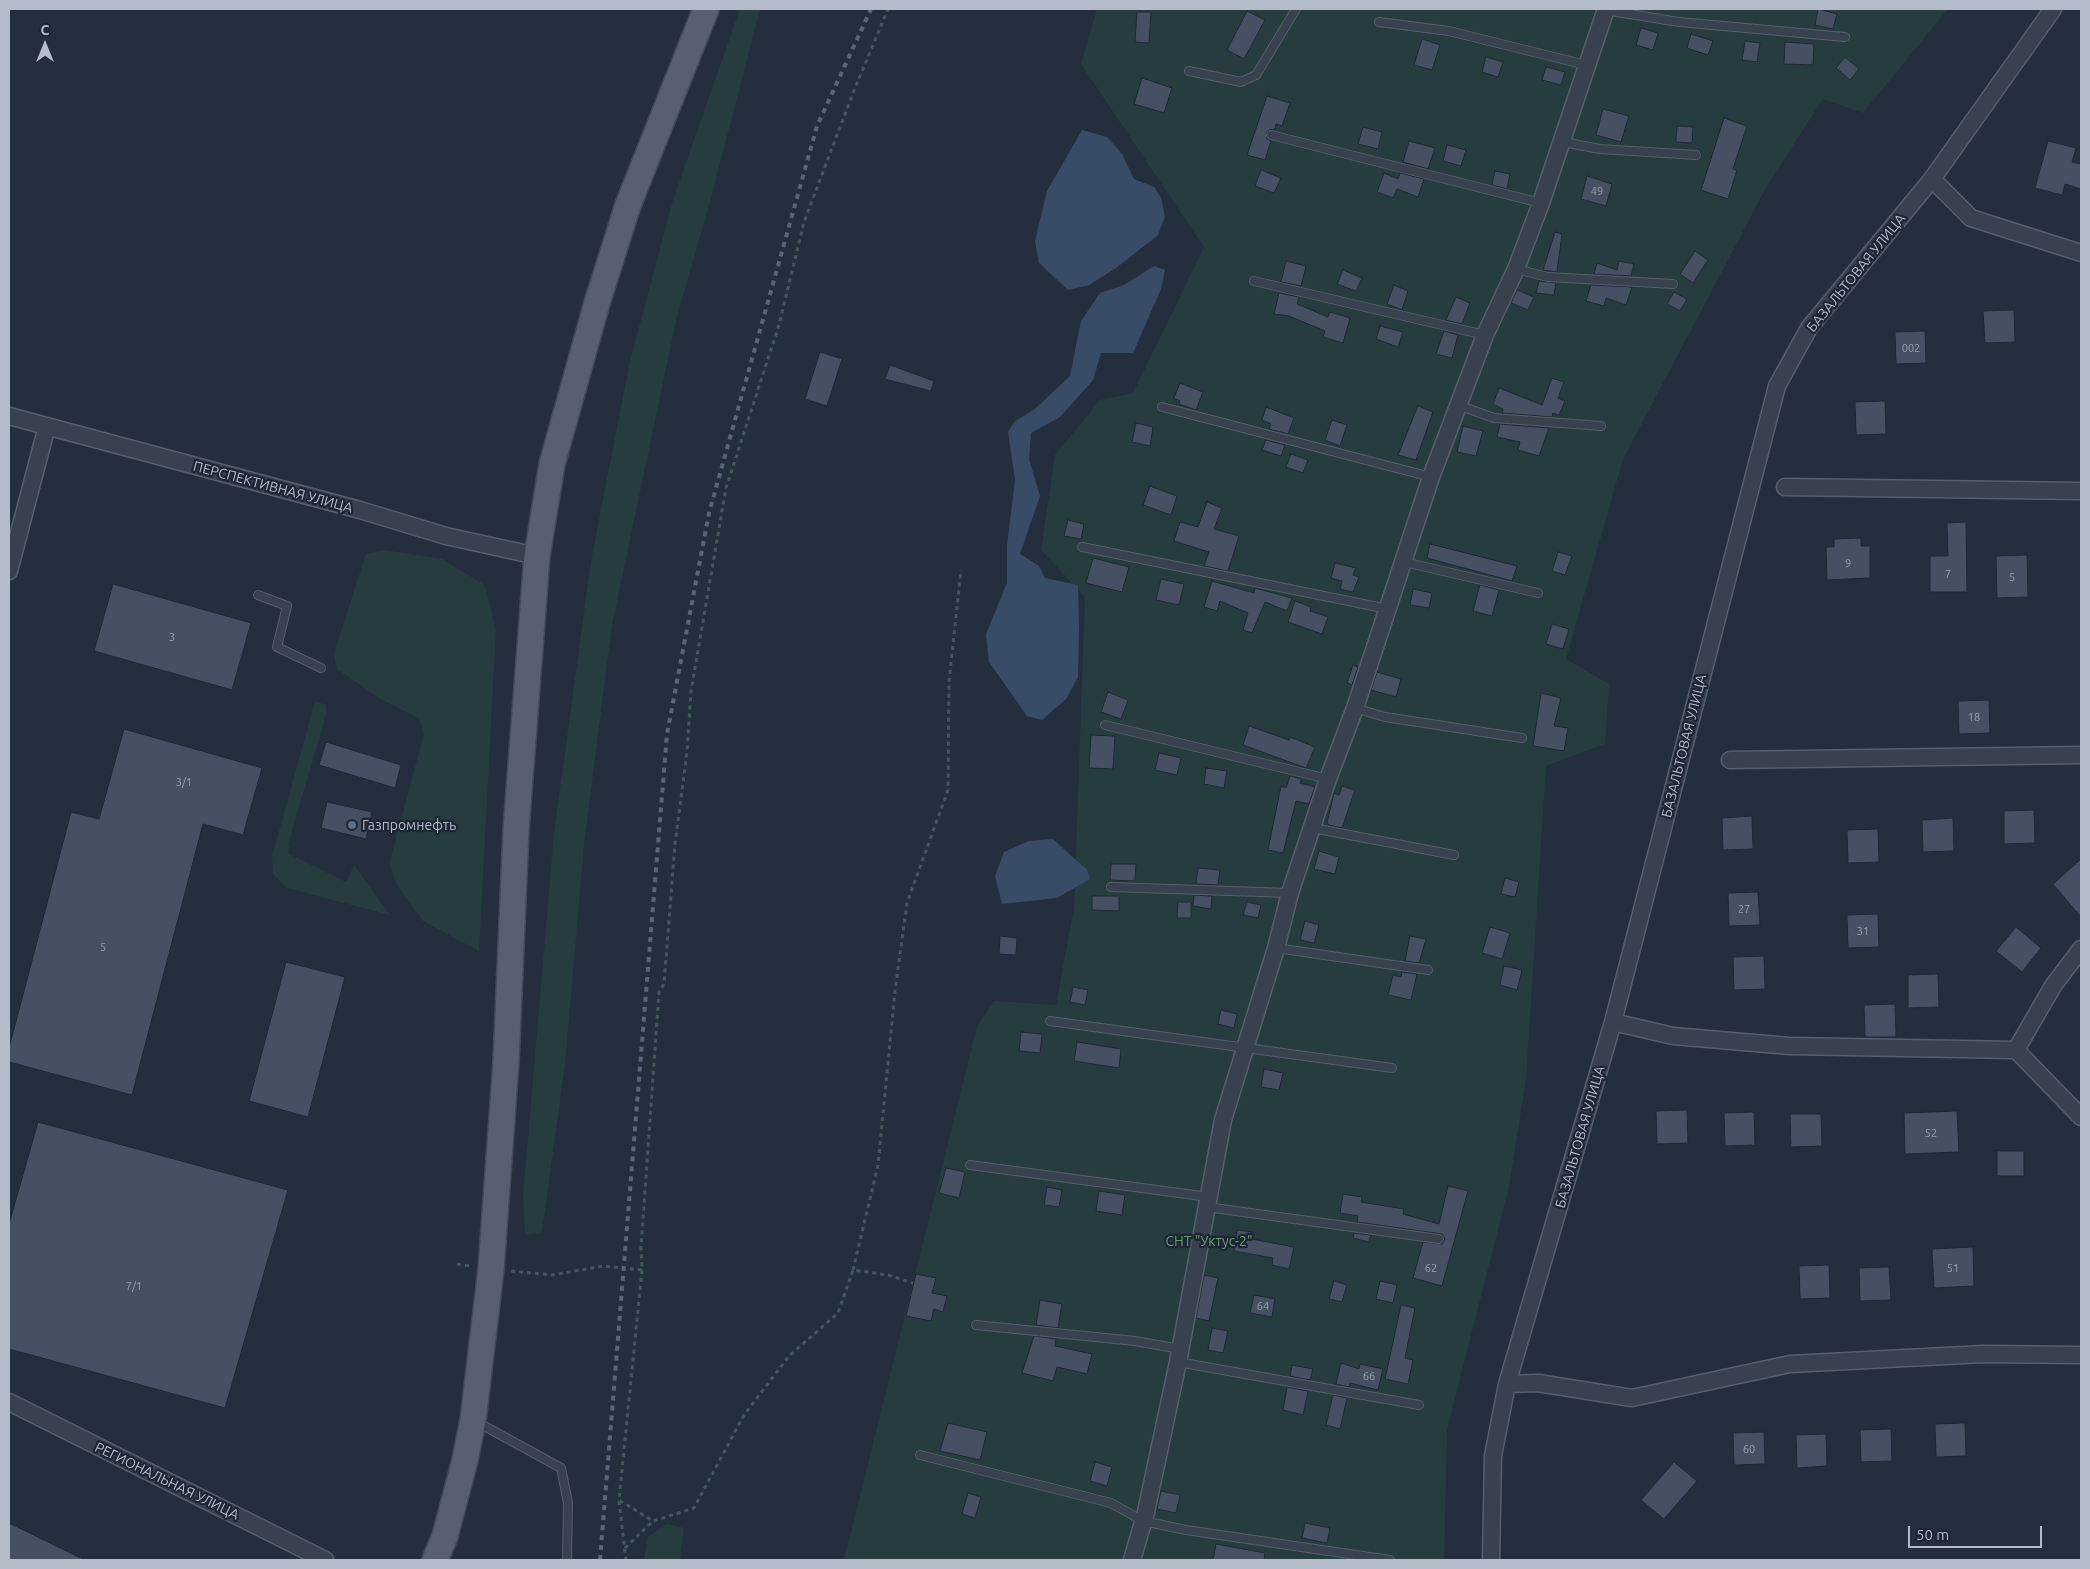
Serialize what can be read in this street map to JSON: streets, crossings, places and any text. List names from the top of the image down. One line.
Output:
{"streets":{"street":["БАЗАЛЬТОВАЯ УЛИЦА","ПЕРСПЕКТИВНАЯ УЛИЦА","РЕГИОНАЛЬНАЯ УЛИЦА"]},"parks":["СНТ \"Уктус-2\""],"places":["Газпромнефть"],"house_numbers":["49","002","9","7","5","3","18","3/1","27","31","5","52","62","51","7/1","64","66","60"],"scale_bar":"50 m","north":"top"}
